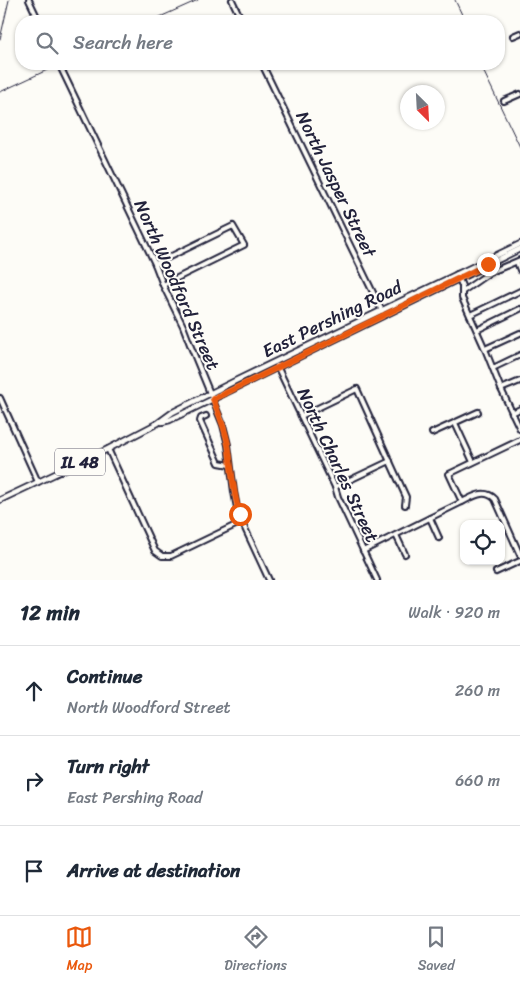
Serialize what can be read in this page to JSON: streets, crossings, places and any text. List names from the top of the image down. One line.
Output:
{"streets":{"main road":["East Pershing Road","IL 48"],"street":["North Jasper Street","North Woodford Street","North Charles Street"]},"crossings":[["North Jasper Street","East Pershing Road"],["North Woodford Street","East Pershing Road"],["East Pershing Road","North Charles Street"]],"north":"bottom right","page":{"search":"Search here","heading":["12 min","Walk · 920 m"],"list":[["Continue","North Woodford Street","260 m"],["Turn right","East Pershing Road","660 m"],"Arrive at destination"],"nav":["Map","Directions","Saved"]}}
